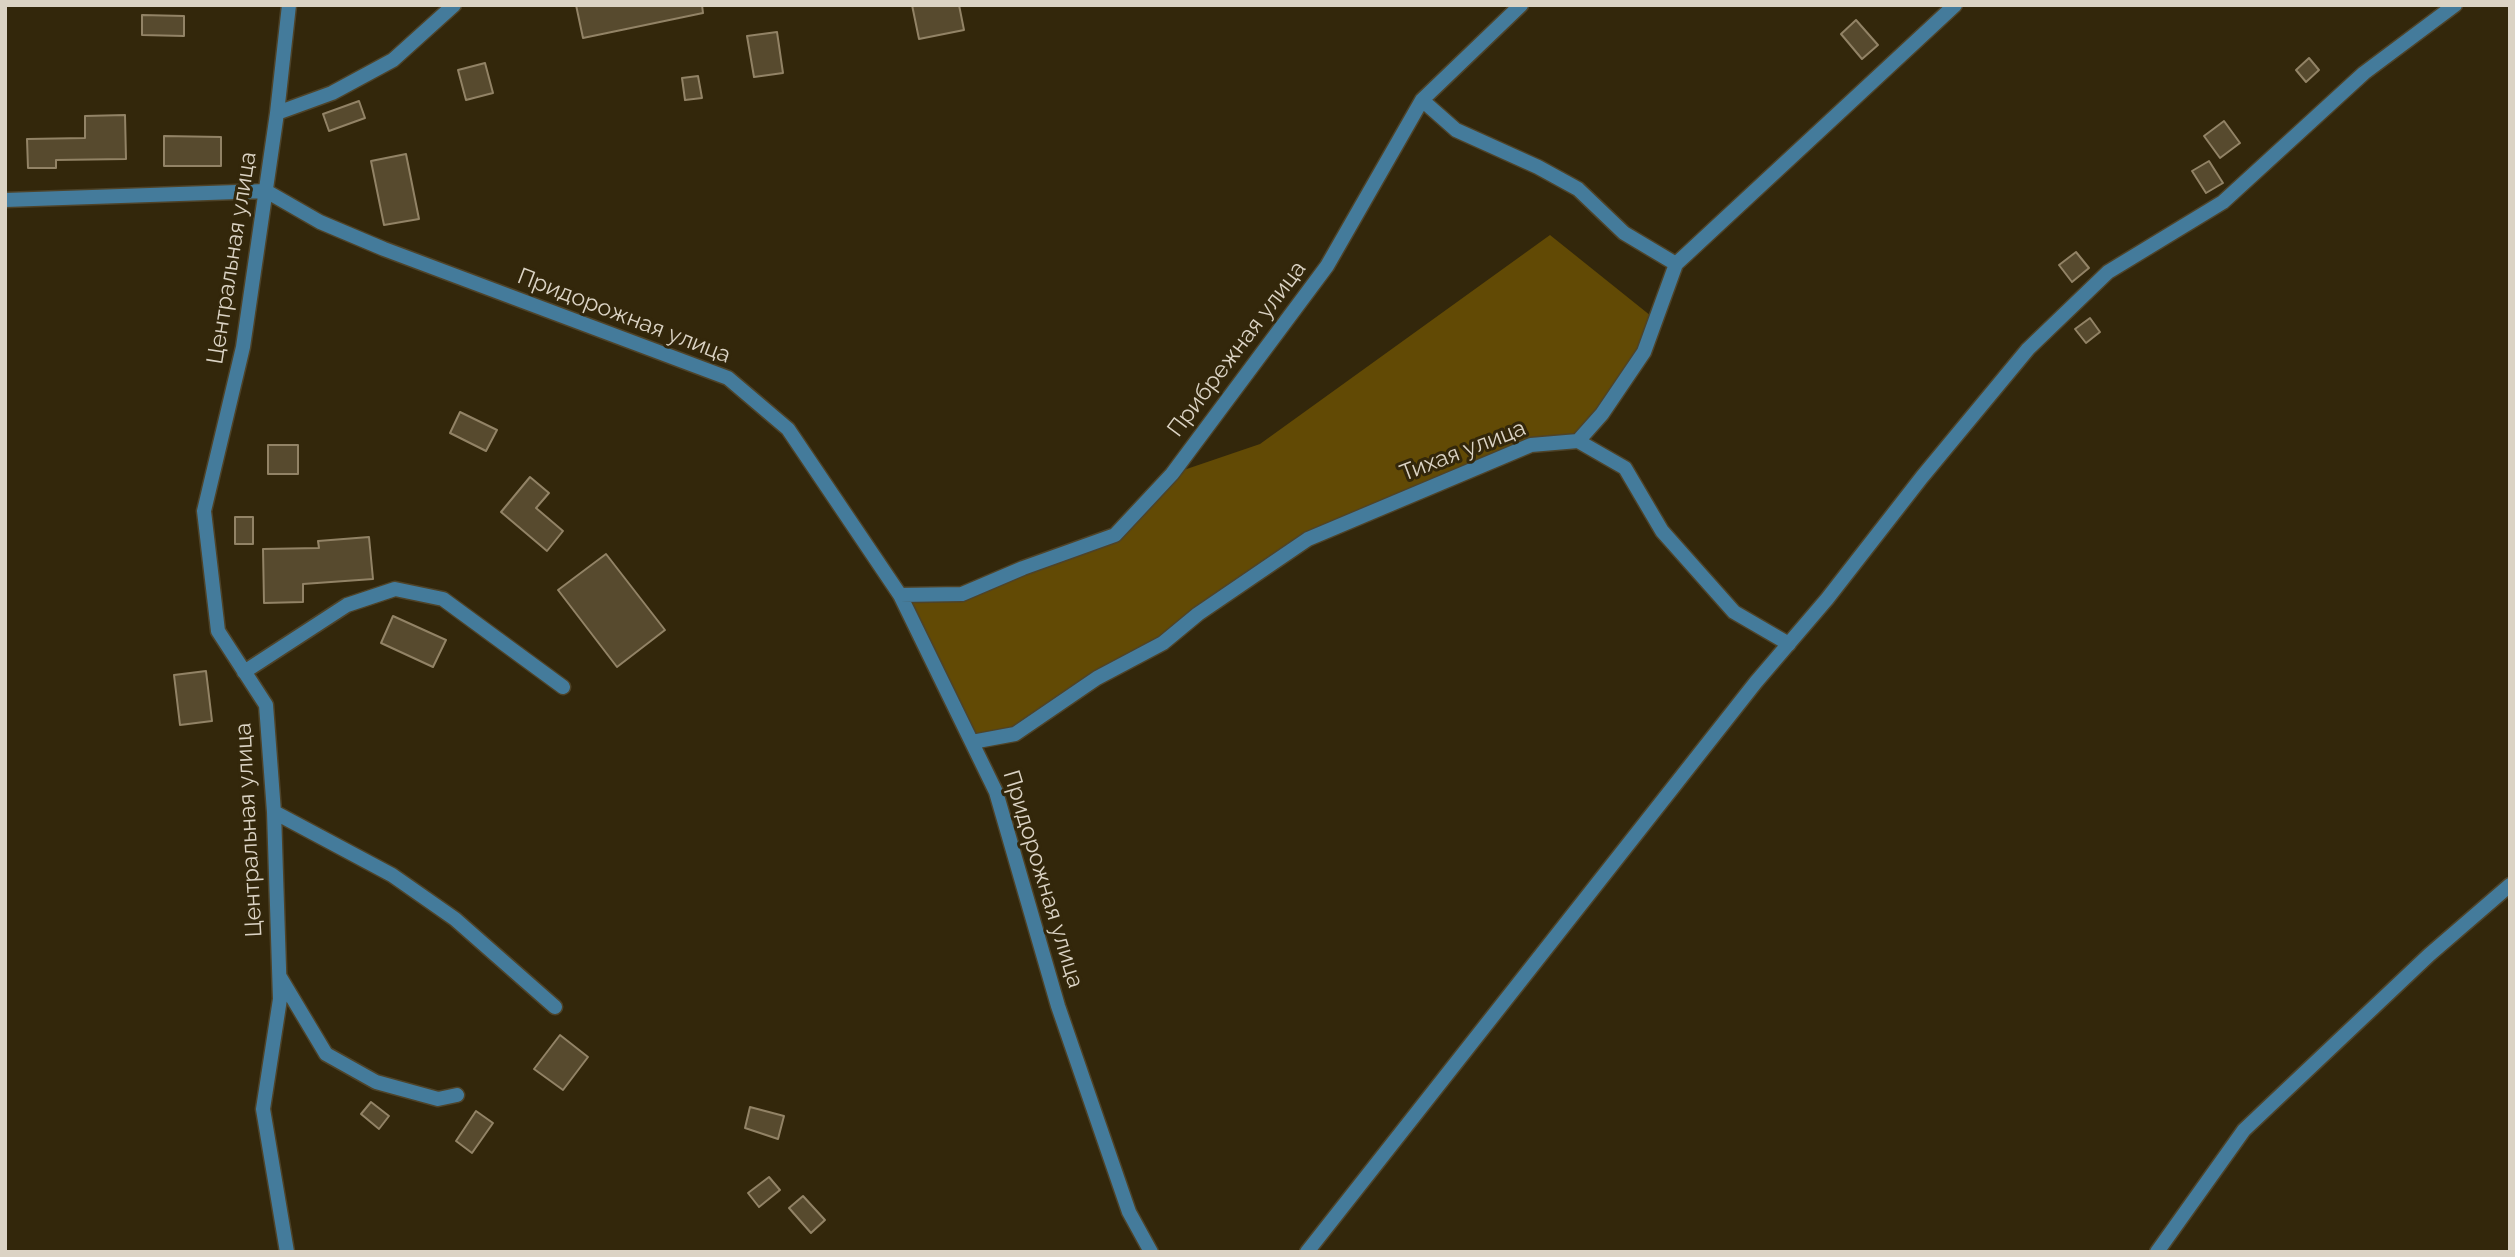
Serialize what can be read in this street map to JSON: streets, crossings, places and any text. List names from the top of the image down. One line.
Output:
{"streets":{"street":["Центральная улица","Придорожная улица","Прибрежная улица","Тихая улица"]},"crossings":[["Центральная улица","Придорожная улица"],["Придорожная улица","Прибрежная улица"],["Придорожная улица","Тихая улица"]]}
